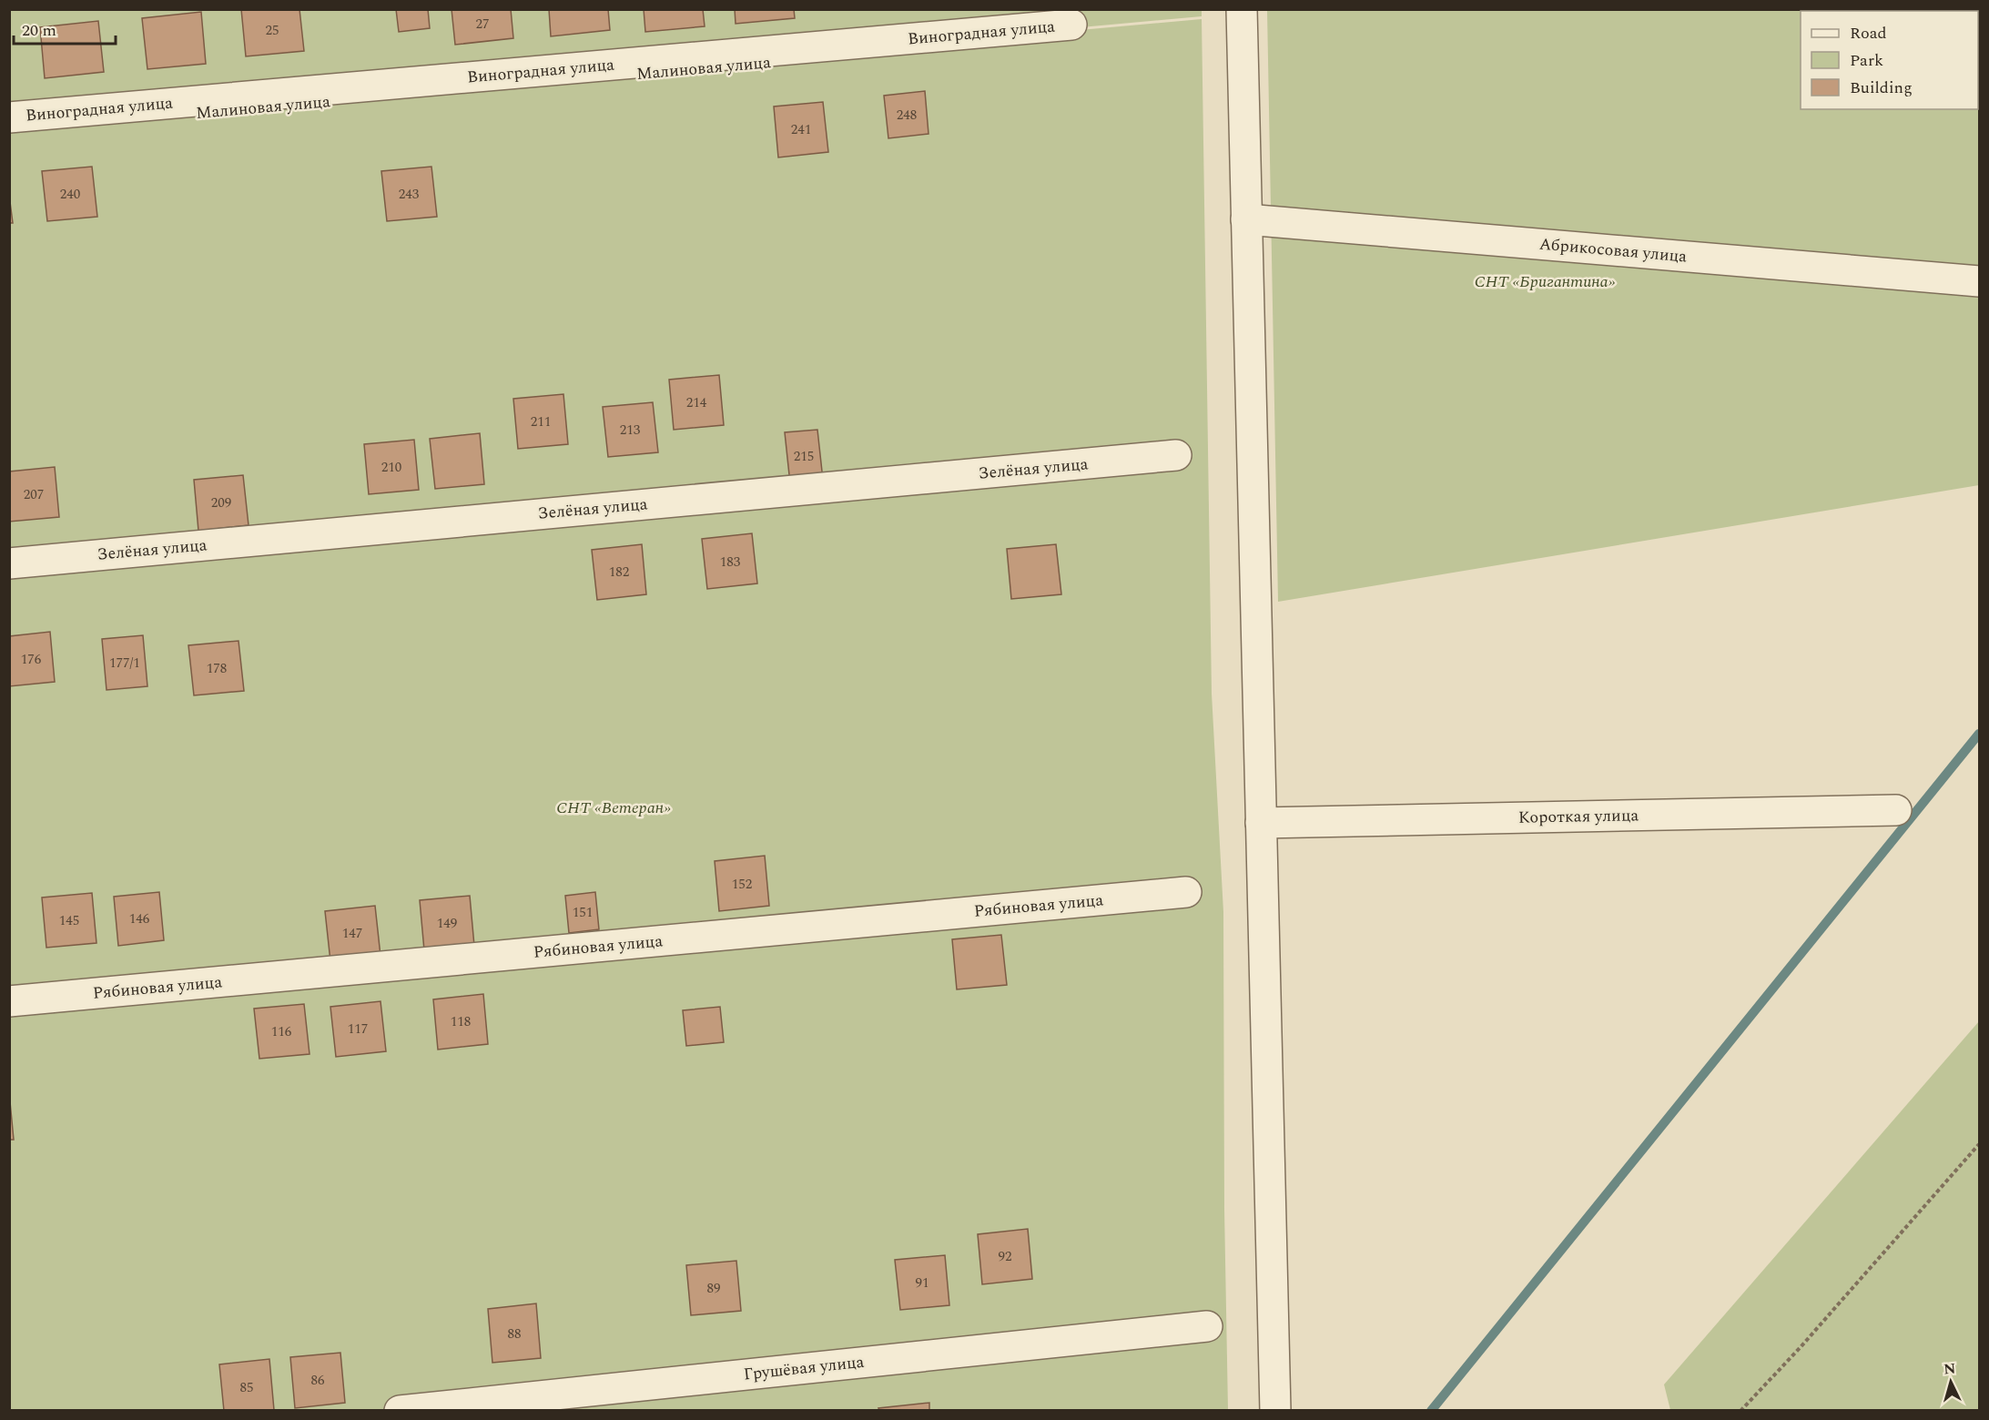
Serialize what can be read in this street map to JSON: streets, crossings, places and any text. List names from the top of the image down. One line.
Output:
{"streets":{"street":["Виноградная улица","Малиновая улица","Абрикосовая улица","Зелёная улица","Короткая улица","Рябиновая улица","Грушёвая улица"]},"crossings":[["Виноградная улица","Малиновая улица"]],"parks":["СНТ «Бригантина»","СНТ «Ветеран»"],"house_numbers":["27","25","248","241","240","243","214","211","213","215","210","207","209","183","182","176","177/1","178","152","151","146","145","149","147","118","117","116","92","91","89","88","86","85"],"legend":["Road","Park","Building"],"scale_bar":"20 m","north":"top"}
